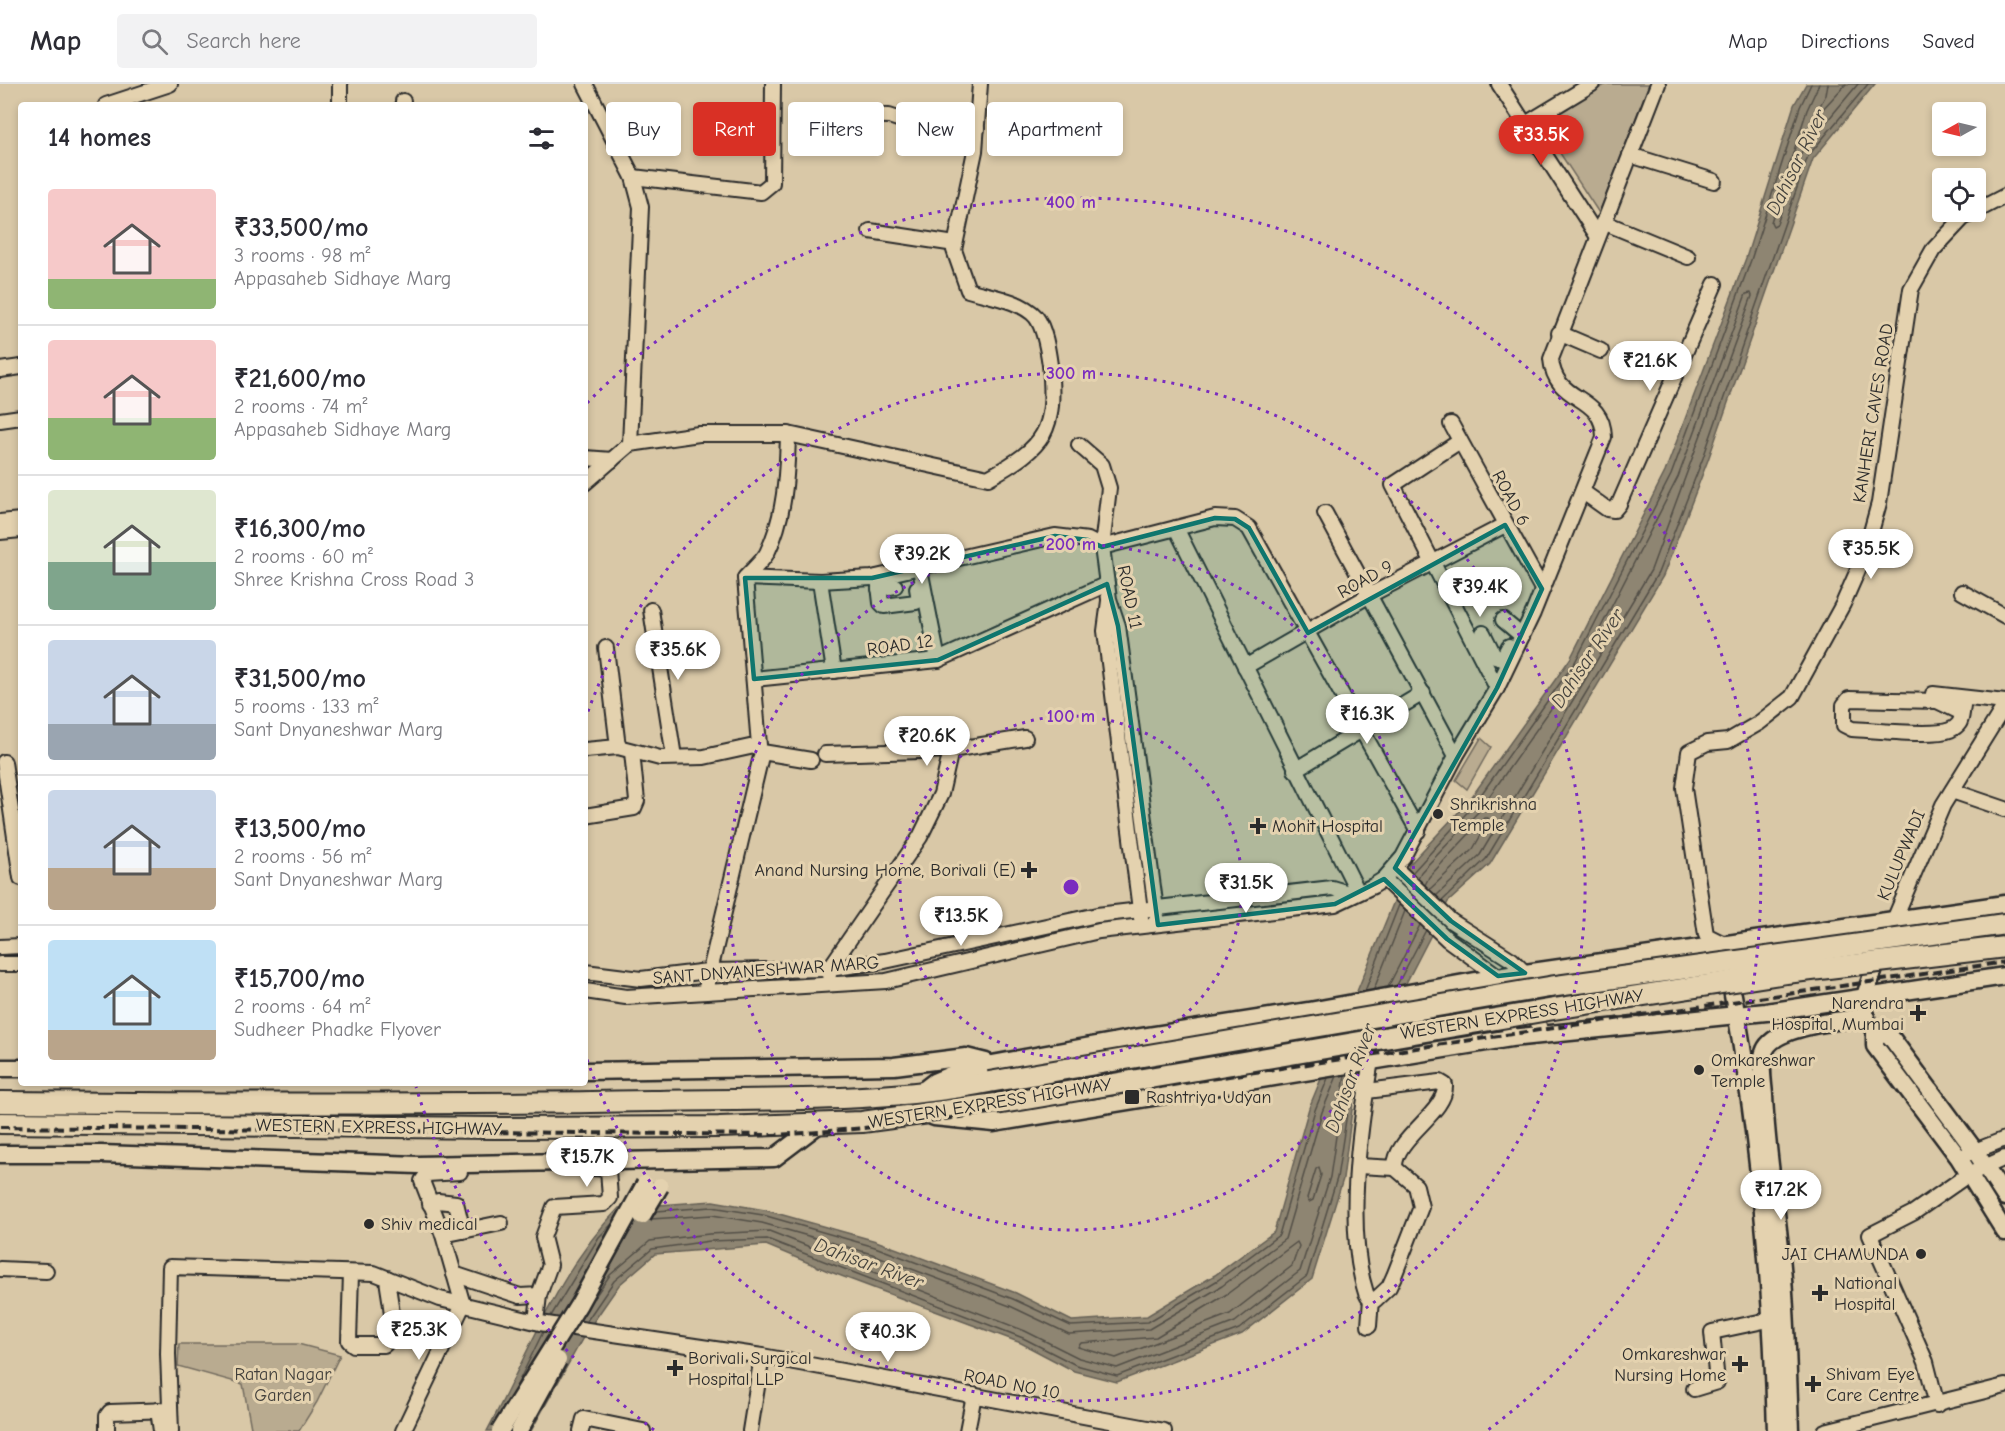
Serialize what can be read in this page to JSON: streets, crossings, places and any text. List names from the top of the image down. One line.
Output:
{"streets":{"highway":["WESTERN EXPRESS HIGHWAY"],"main road":["KULUPWADI"],"street":["KANHERI CAVES ROAD","ROAD 6","ROAD 9","ROAD 11","ROAD 12","SANT DNYANESHWAR MARG","ROAD NO 10"]},"crossings":[["ROAD 6","ROAD 9"],["ROAD 11","ROAD 12"],["ROAD 11","SANT DNYANESHWAR MARG"]],"water":["Dahisar River"],"parks":["Ratan Nagar Garden"],"places":{"other":["Shrikrishna Temple","Omkareshwar Temple","Shiv medical","JAI CHAMUNDA"],"health":["Mohit Hospital","Anand Nursing Home, Borivali (E)","Narendra Hospital, Mumbai","National Hospital","Omkareshwar Nursing Home","Borivali Surgical Hospital LLP","Shivam Eye Care Centre"],"transit":["Rashtriya Udyan"]},"north":"left","page":{"header":"Map","search":"Search here","nav":["Map","Directions","Saved"],"chip":["Buy","Rent","Filters","New","Apartment"],"heading":"14 homes","price":["₹33.5K","₹21.6K","₹35.5K","₹39.2K","₹39.4K","₹35.6K","₹16.3K","₹20.6K","₹31.5K","₹13.5K","₹15.7K","₹17.2K","₹25.3K","₹40.3K"],"list":[{"name":"₹33,500/mo","note":"3 rooms · 98 m² · Appasaheb Sidhaye Marg"},{"name":"₹21,600/mo","note":"2 rooms · 74 m² · Appasaheb Sidhaye Marg"},{"name":"₹16,300/mo","note":"2 rooms · 60 m² · Shree Krishna Cross Road 3"},{"name":"₹31,500/mo","note":"5 rooms · 133 m² · Sant Dnyaneshwar Marg"},{"name":"₹13,500/mo","note":"2 rooms · 56 m² · Sant Dnyaneshwar Marg"},{"name":"₹15,700/mo","note":"2 rooms · 64 m² · Sudheer Phadke Flyover"}]},"rings":["400 m","300 m","200 m","100 m"]}
